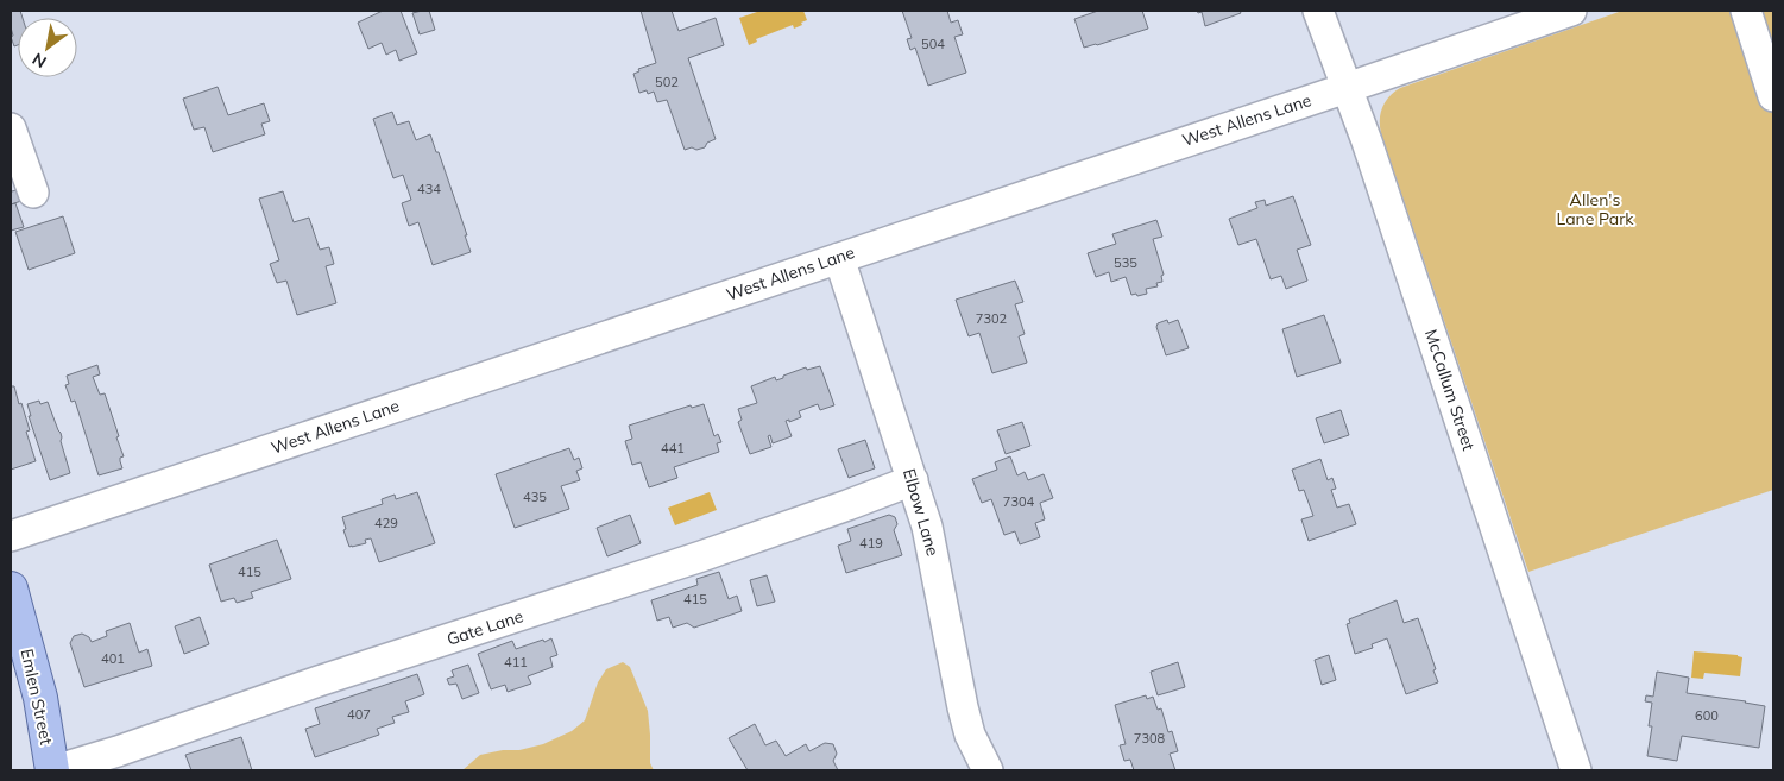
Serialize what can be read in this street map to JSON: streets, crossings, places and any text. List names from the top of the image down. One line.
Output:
{"streets":{"main road":["Emlen Street"],"street":["West Allens Lane","McCallum Street","Elbow Lane","Gate Lane"]},"crossings":[["West Allens Lane","McCallum Street"],["West Allens Lane","Elbow Lane"],["Elbow Lane","Gate Lane"],["Gate Lane","Emlen Street"]],"parks":["Allen's Lane Park"],"house_numbers":["504","502","434","535","7302","441","435","7304","429","419","415","415","401","411","407","600","7308"],"north":"bottom left"}
